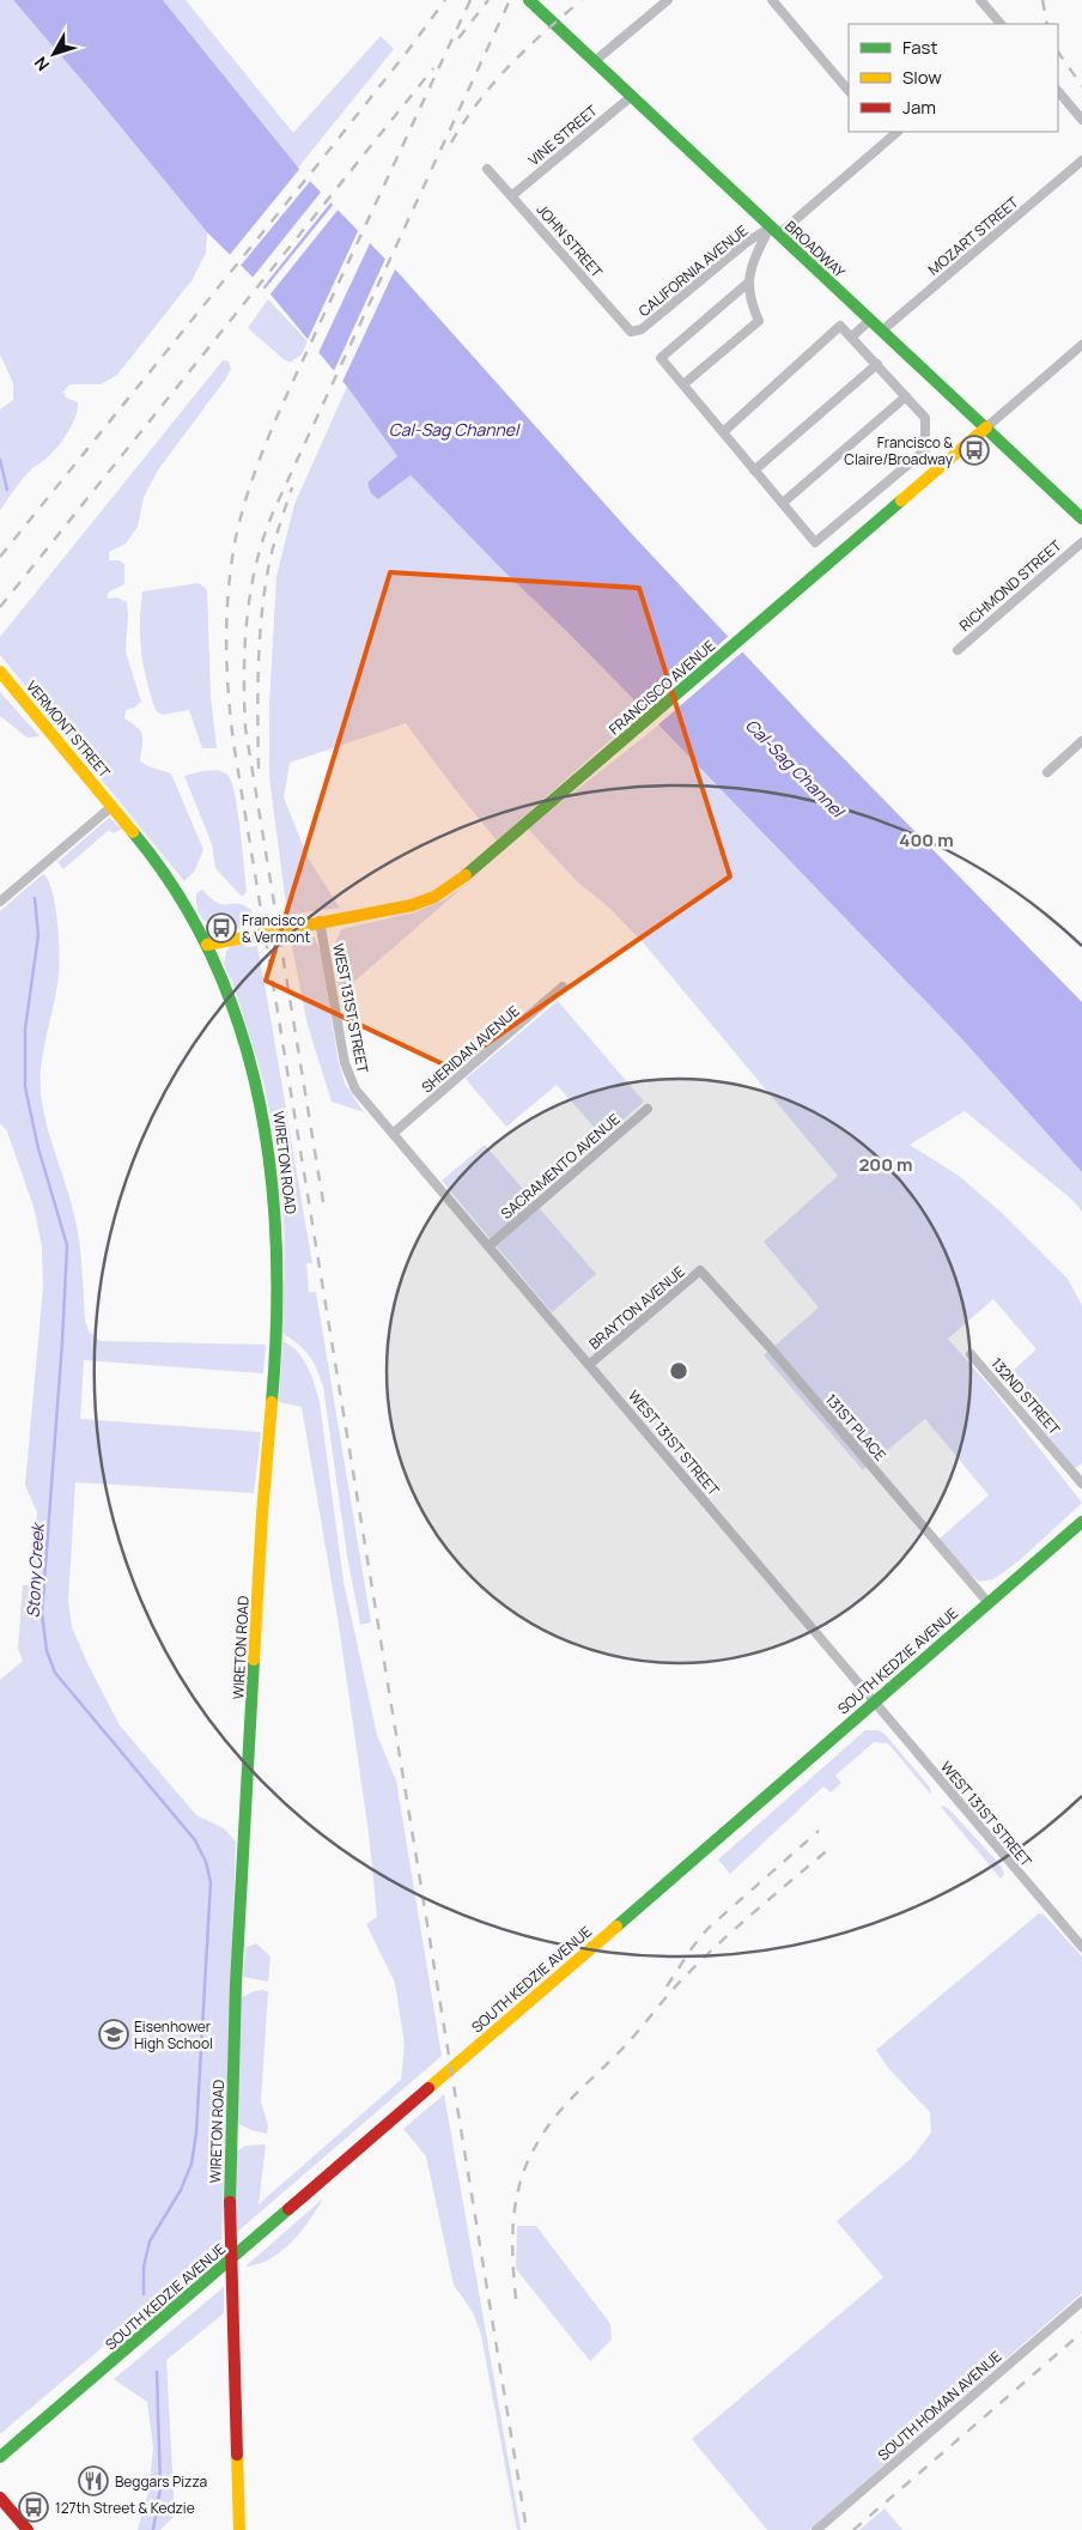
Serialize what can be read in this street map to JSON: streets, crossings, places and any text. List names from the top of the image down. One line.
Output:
{"streets":{"street":["VINE STREET","MOZART STREET","JOHN STREET","BROADWAY","CALIFORNIA AVENUE","RICHMOND STREET","FRANCISCO AVENUE","VERMONT STREET","WEST 131ST STREET","SHERIDAN AVENUE","WIRETON ROAD","SACRAMENTO AVENUE","BRAYTON AVENUE","132ND STREET","131ST PLACE","SOUTH KEDZIE AVENUE","SOUTH HOMAN AVENUE"]},"crossings":[["VINE STREET","JOHN STREET"],["VINE STREET","BROADWAY"],["MOZART STREET","BROADWAY"],["JOHN STREET","CALIFORNIA AVENUE"],["BROADWAY","CALIFORNIA AVENUE"],["BROADWAY","FRANCISCO AVENUE"],["FRANCISCO AVENUE","WEST 131ST STREET"],["FRANCISCO AVENUE","WIRETON ROAD"],["VERMONT STREET","WIRETON ROAD"],["WEST 131ST STREET","SHERIDAN AVENUE"],["WEST 131ST STREET","SACRAMENTO AVENUE"],["WEST 131ST STREET","BRAYTON AVENUE"],["WEST 131ST STREET","SOUTH KEDZIE AVENUE"],["BRAYTON AVENUE","131ST PLACE"],["131ST PLACE","SOUTH KEDZIE AVENUE"]],"water":["Cal-Sag Channel","Stony Creek"],"places":{"bus stop":["Francisco & Claire/Broadway","Francisco & Vermont","127th Street & Kedzie"],"school or university":["Eisenhower High School"],"restaurant":["Beggars Pizza"]},"legend":["Fast","Slow","Jam"],"north":"bottom left","rings":["400 m","200 m"]}
